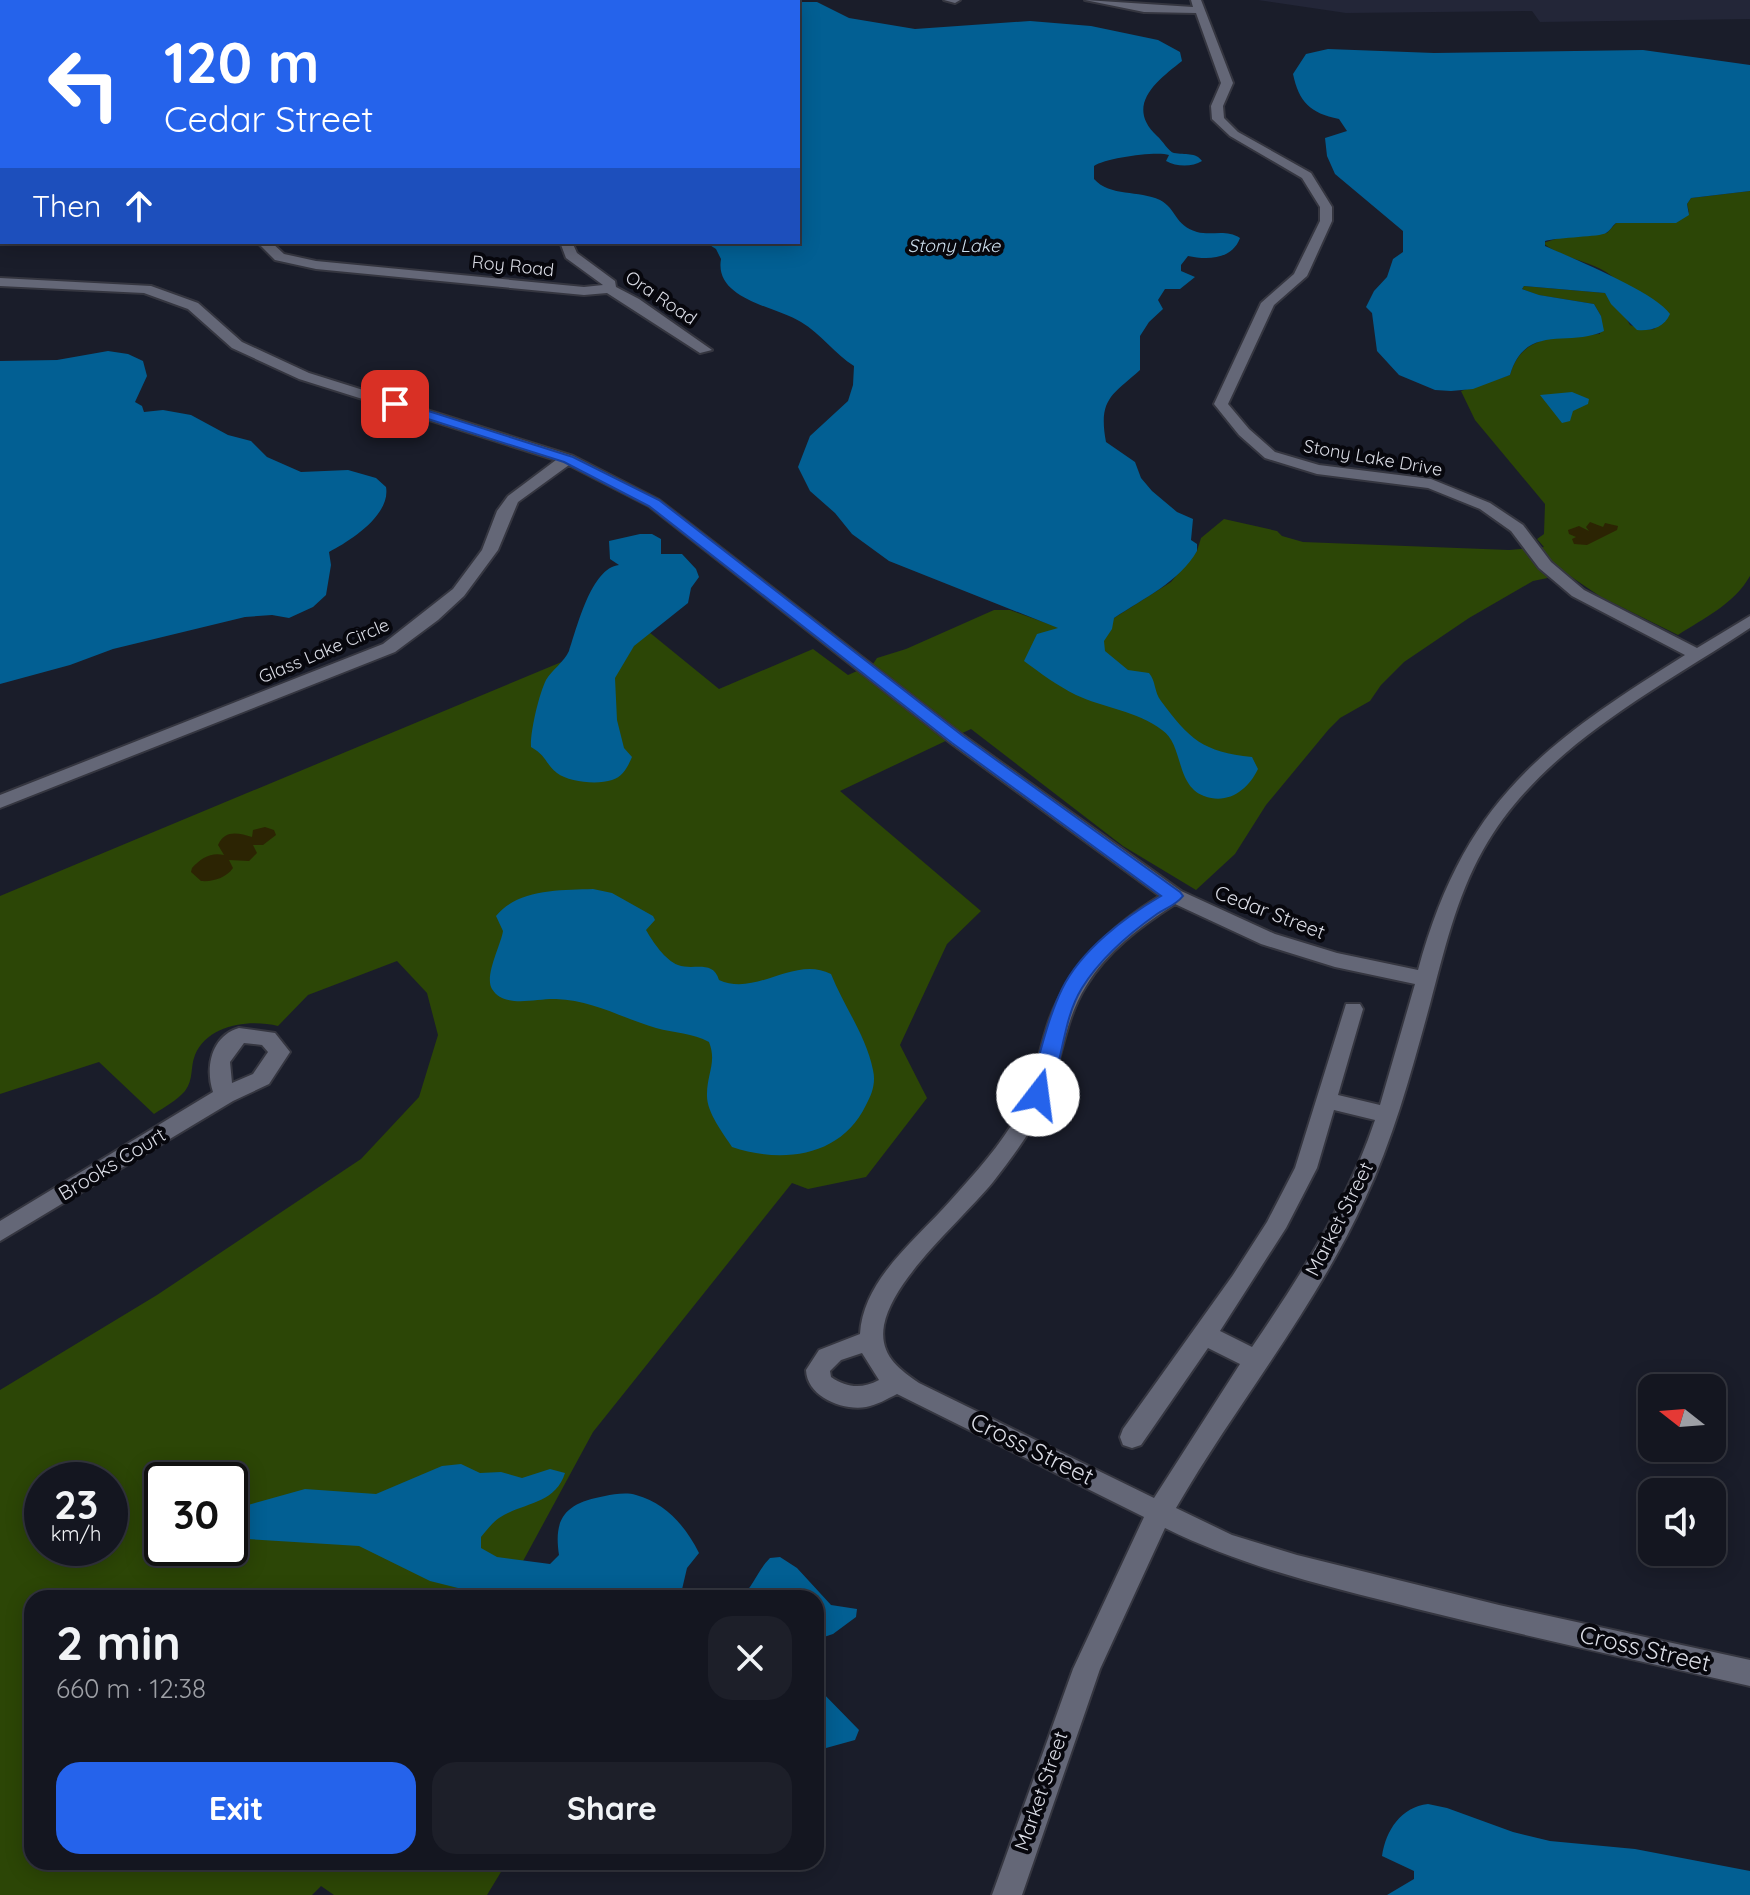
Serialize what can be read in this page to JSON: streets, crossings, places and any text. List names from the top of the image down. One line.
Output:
{"streets":{"street":["Roy Road","Ora Road","Stony Lake Drive","Glass Lake Circle","Cedar Street","Brooks Court","Market Street","Cross Street"]},"crossings":[["Roy Road","Ora Road"],["Stony Lake Drive","Market Street"],["Glass Lake Circle","Cedar Street"],["Cedar Street","Market Street"],["Market Street","Cross Street"]],"water":["Stony Lake"],"north":"left","page":{"turn":["120 m","Cedar Street"],"then":"Then","speed":"23 km/h","limit":"30","heading":["2 min","660 m · 12:38"],"buttons":["Exit","Share"]}}
